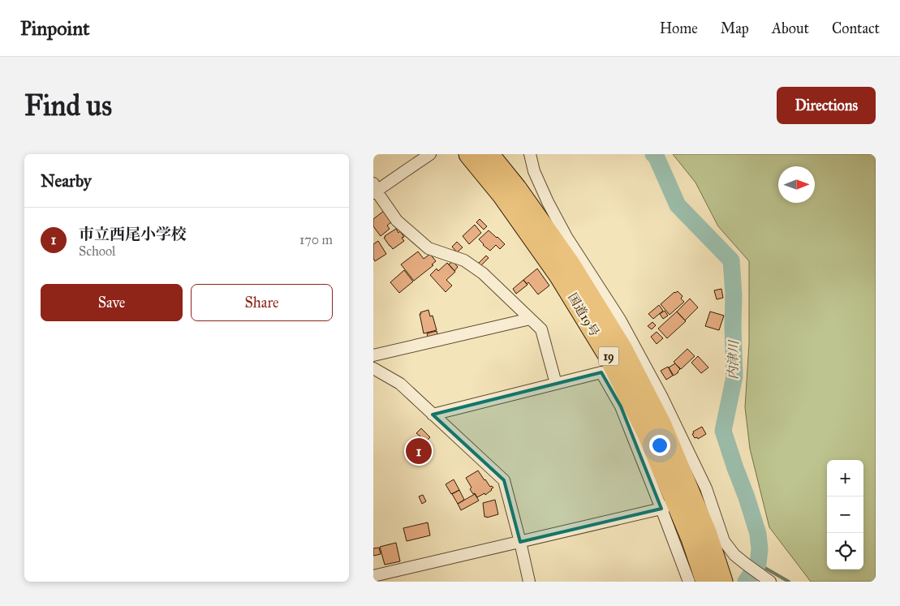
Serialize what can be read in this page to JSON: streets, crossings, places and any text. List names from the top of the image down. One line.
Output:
{"streets":{"highway":["国道19号","19"]},"water":["内津川"],"north":"right","page":{"header":"Pinpoint","nav":["Home","Map","About","Contact"],"buttons":["Directions",["Save","Share"]],"title":"Find us","heading":"Nearby","list":[{"mark":"1","name":"市立西尾小学校","note":"School","value":"170 m"}],"pins":"1","map_buttons":["+","−"]}}
